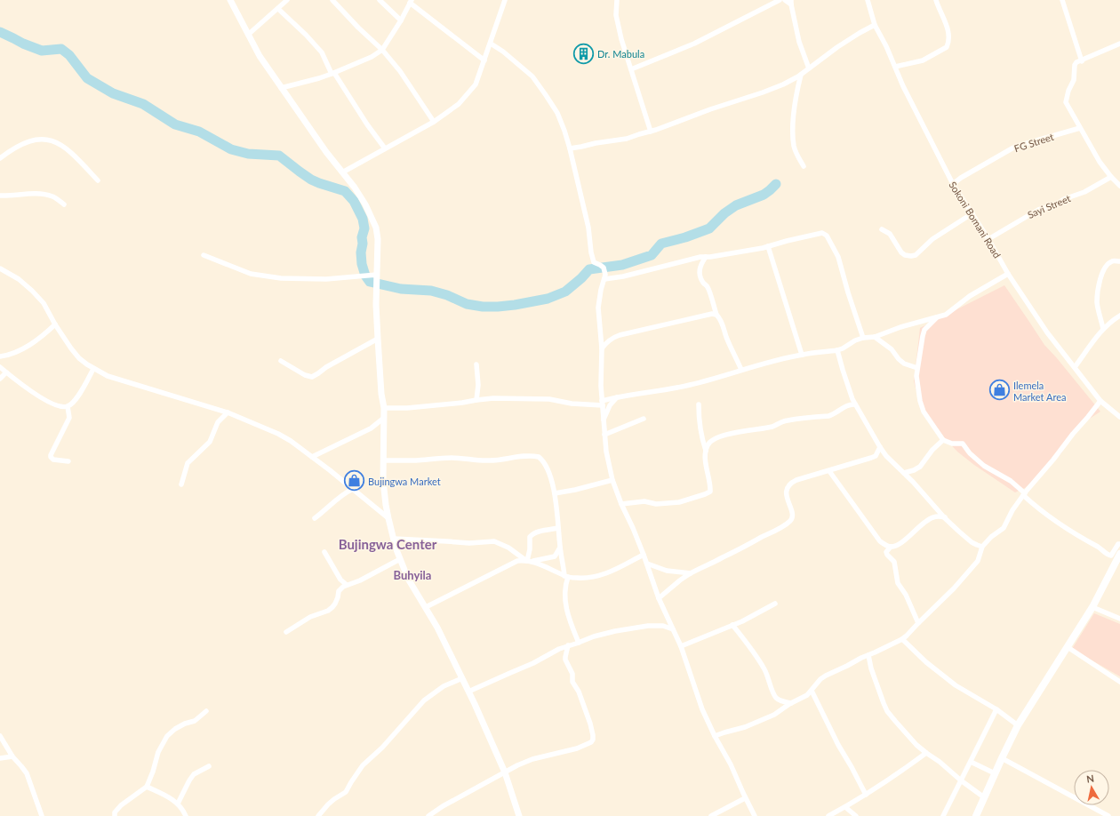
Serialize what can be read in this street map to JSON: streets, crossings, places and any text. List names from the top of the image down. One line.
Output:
{"streets":{"street":["FG Street","Sayi Street","Sokoni Bomani Road"]},"crossings":[["FG Street","Sokoni Bomani Road"],["Sayi Street","Sokoni Bomani Road"]],"districts":["Bujingwa Center","Buhyila"],"places":{"building":["Dr. Mabula"],"shop":["Ilemela Market Area","Bujingwa Market"]},"north":"top"}
